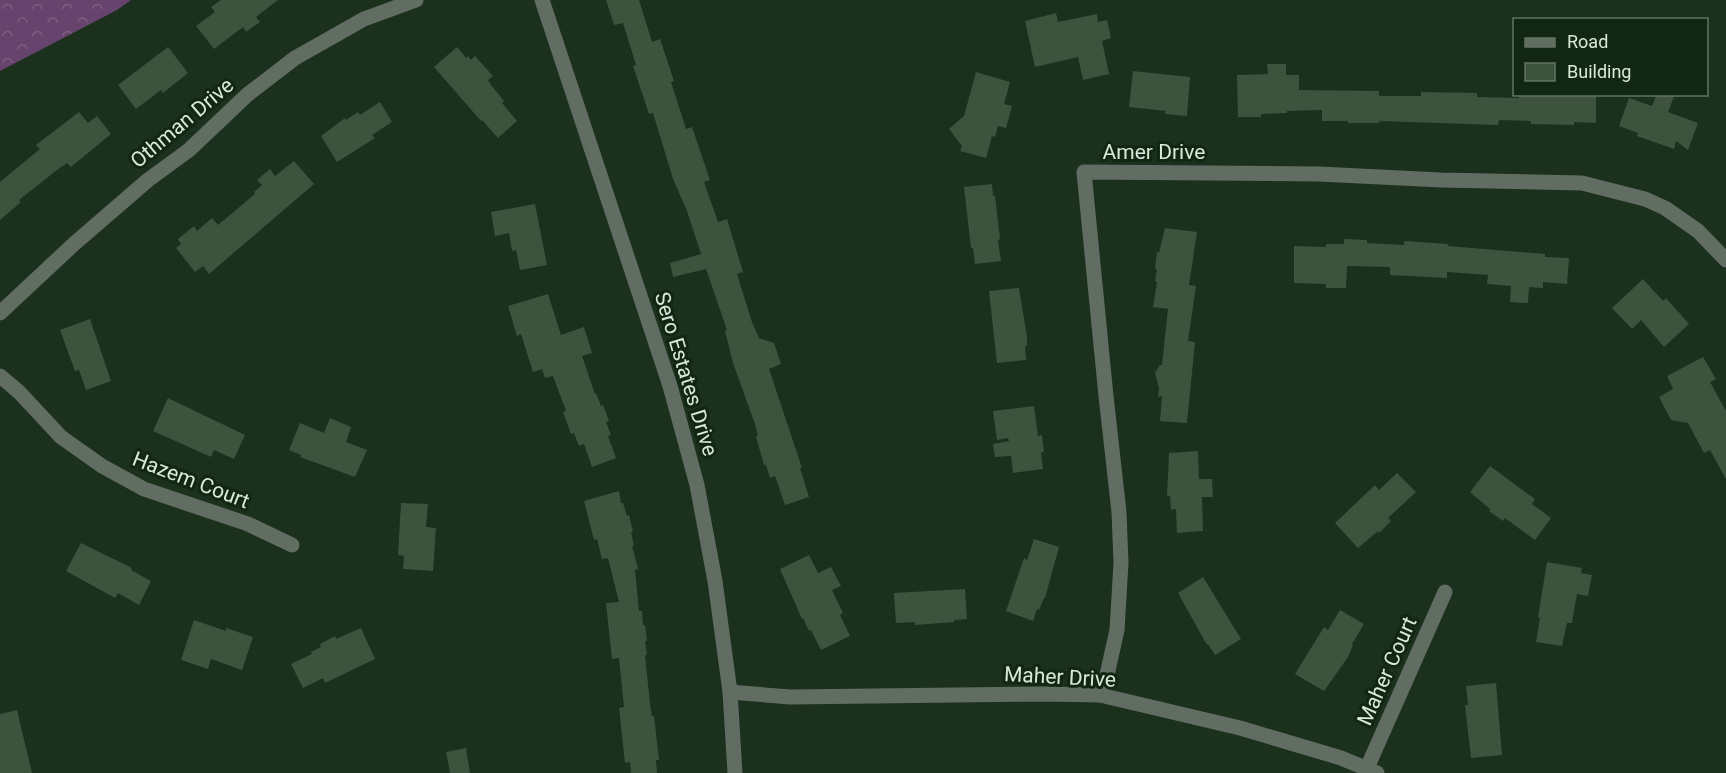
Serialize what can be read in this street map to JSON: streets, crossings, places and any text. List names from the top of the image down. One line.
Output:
{"streets":{"street":["Othman Drive","Amer Drive","Sero Estates Drive","Hazem Court","Maher Court","Maher Drive"]},"crossings":[["Amer Drive","Maher Drive"],["Sero Estates Drive","Maher Drive"],["Maher Court","Maher Drive"]],"legend":["Road","Building"]}
